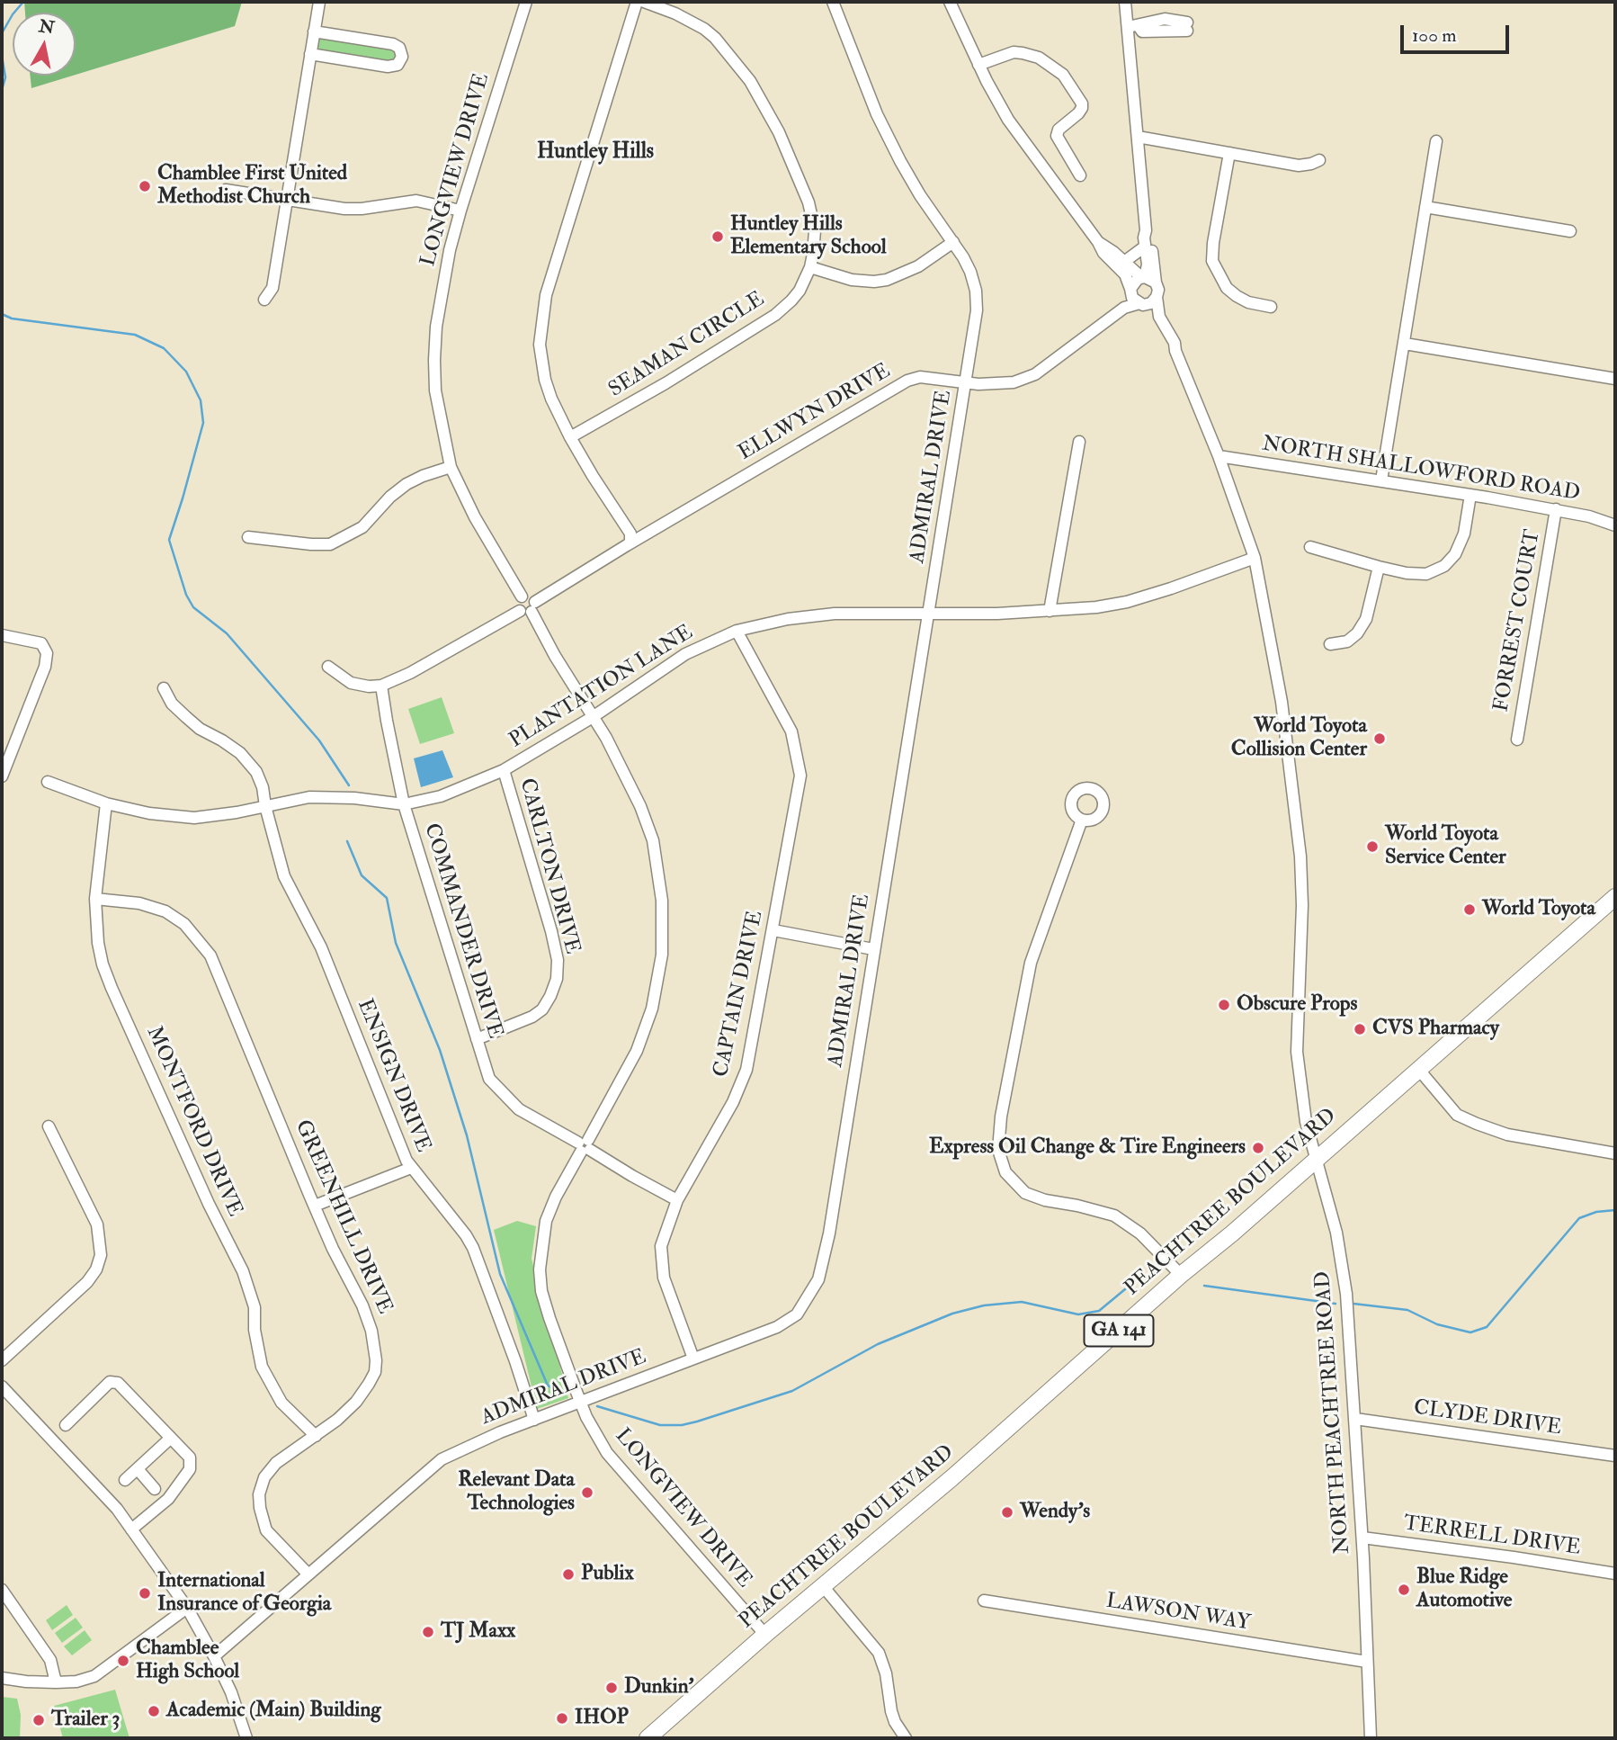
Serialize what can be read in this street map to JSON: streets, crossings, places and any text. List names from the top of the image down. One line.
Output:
{"streets":{"highway":["PEACHTREE BOULEVARD","GA 141"],"street":["LONGVIEW DRIVE","SEAMAN CIRCLE","ELLWYN DRIVE","NORTH SHALLOWFORD ROAD","ADMIRAL DRIVE","FORREST COURT","PLANTATION LANE","CARLTON DRIVE","COMMANDER DRIVE","CAPTAIN DRIVE","ENSIGN DRIVE","MONTFORD DRIVE","GREENHILL DRIVE","NORTH PEACHTREE ROAD","CLYDE DRIVE","TERRELL DRIVE","LAWSON WAY"]},"crossings":[["LONGVIEW DRIVE","ELLWYN DRIVE"],["LONGVIEW DRIVE","ADMIRAL DRIVE"],["LONGVIEW DRIVE","PLANTATION LANE"],["LONGVIEW DRIVE","COMMANDER DRIVE"],["LONGVIEW DRIVE","PEACHTREE BOULEVARD"],["ELLWYN DRIVE","ADMIRAL DRIVE"],["ELLWYN DRIVE","COMMANDER DRIVE"],["ELLWYN DRIVE","NORTH PEACHTREE ROAD"],["NORTH SHALLOWFORD ROAD","FORREST COURT"],["NORTH SHALLOWFORD ROAD","NORTH PEACHTREE ROAD"],["ADMIRAL DRIVE","PLANTATION LANE"],["ADMIRAL DRIVE","CAPTAIN DRIVE"],["ADMIRAL DRIVE","ENSIGN DRIVE"],["ADMIRAL DRIVE","GREENHILL DRIVE"],["PLANTATION LANE","CARLTON DRIVE"],["PLANTATION LANE","COMMANDER DRIVE"],["PLANTATION LANE","CAPTAIN DRIVE"],["PLANTATION LANE","ENSIGN DRIVE"],["PLANTATION LANE","MONTFORD DRIVE"],["PLANTATION LANE","NORTH PEACHTREE ROAD"],["CARLTON DRIVE","COMMANDER DRIVE"],["COMMANDER DRIVE","CAPTAIN DRIVE"],["MONTFORD DRIVE","GREENHILL DRIVE"],["PEACHTREE BOULEVARD","NORTH PEACHTREE ROAD"],["NORTH PEACHTREE ROAD","CLYDE DRIVE"],["NORTH PEACHTREE ROAD","TERRELL DRIVE"],["NORTH PEACHTREE ROAD","LAWSON WAY"]],"districts":["Huntley Hills"],"places":["Chamblee First United Methodist Church","Huntley Hills Elementary School","World Toyota Collision Center","World Toyota Service Center","World Toyota","Obscure Props","CVS Pharmacy","Express Oil Change & Tire Engineers","Relevant Data Technologies","Wendy's","Publix","Blue Ridge Automotive","International Insurance of Georgia","TJ Maxx","Chamblee High School","Dunkin'","Academic (Main) Building","IHOP","Trailer 3"],"scale_bar":"100 m","north":"top"}
